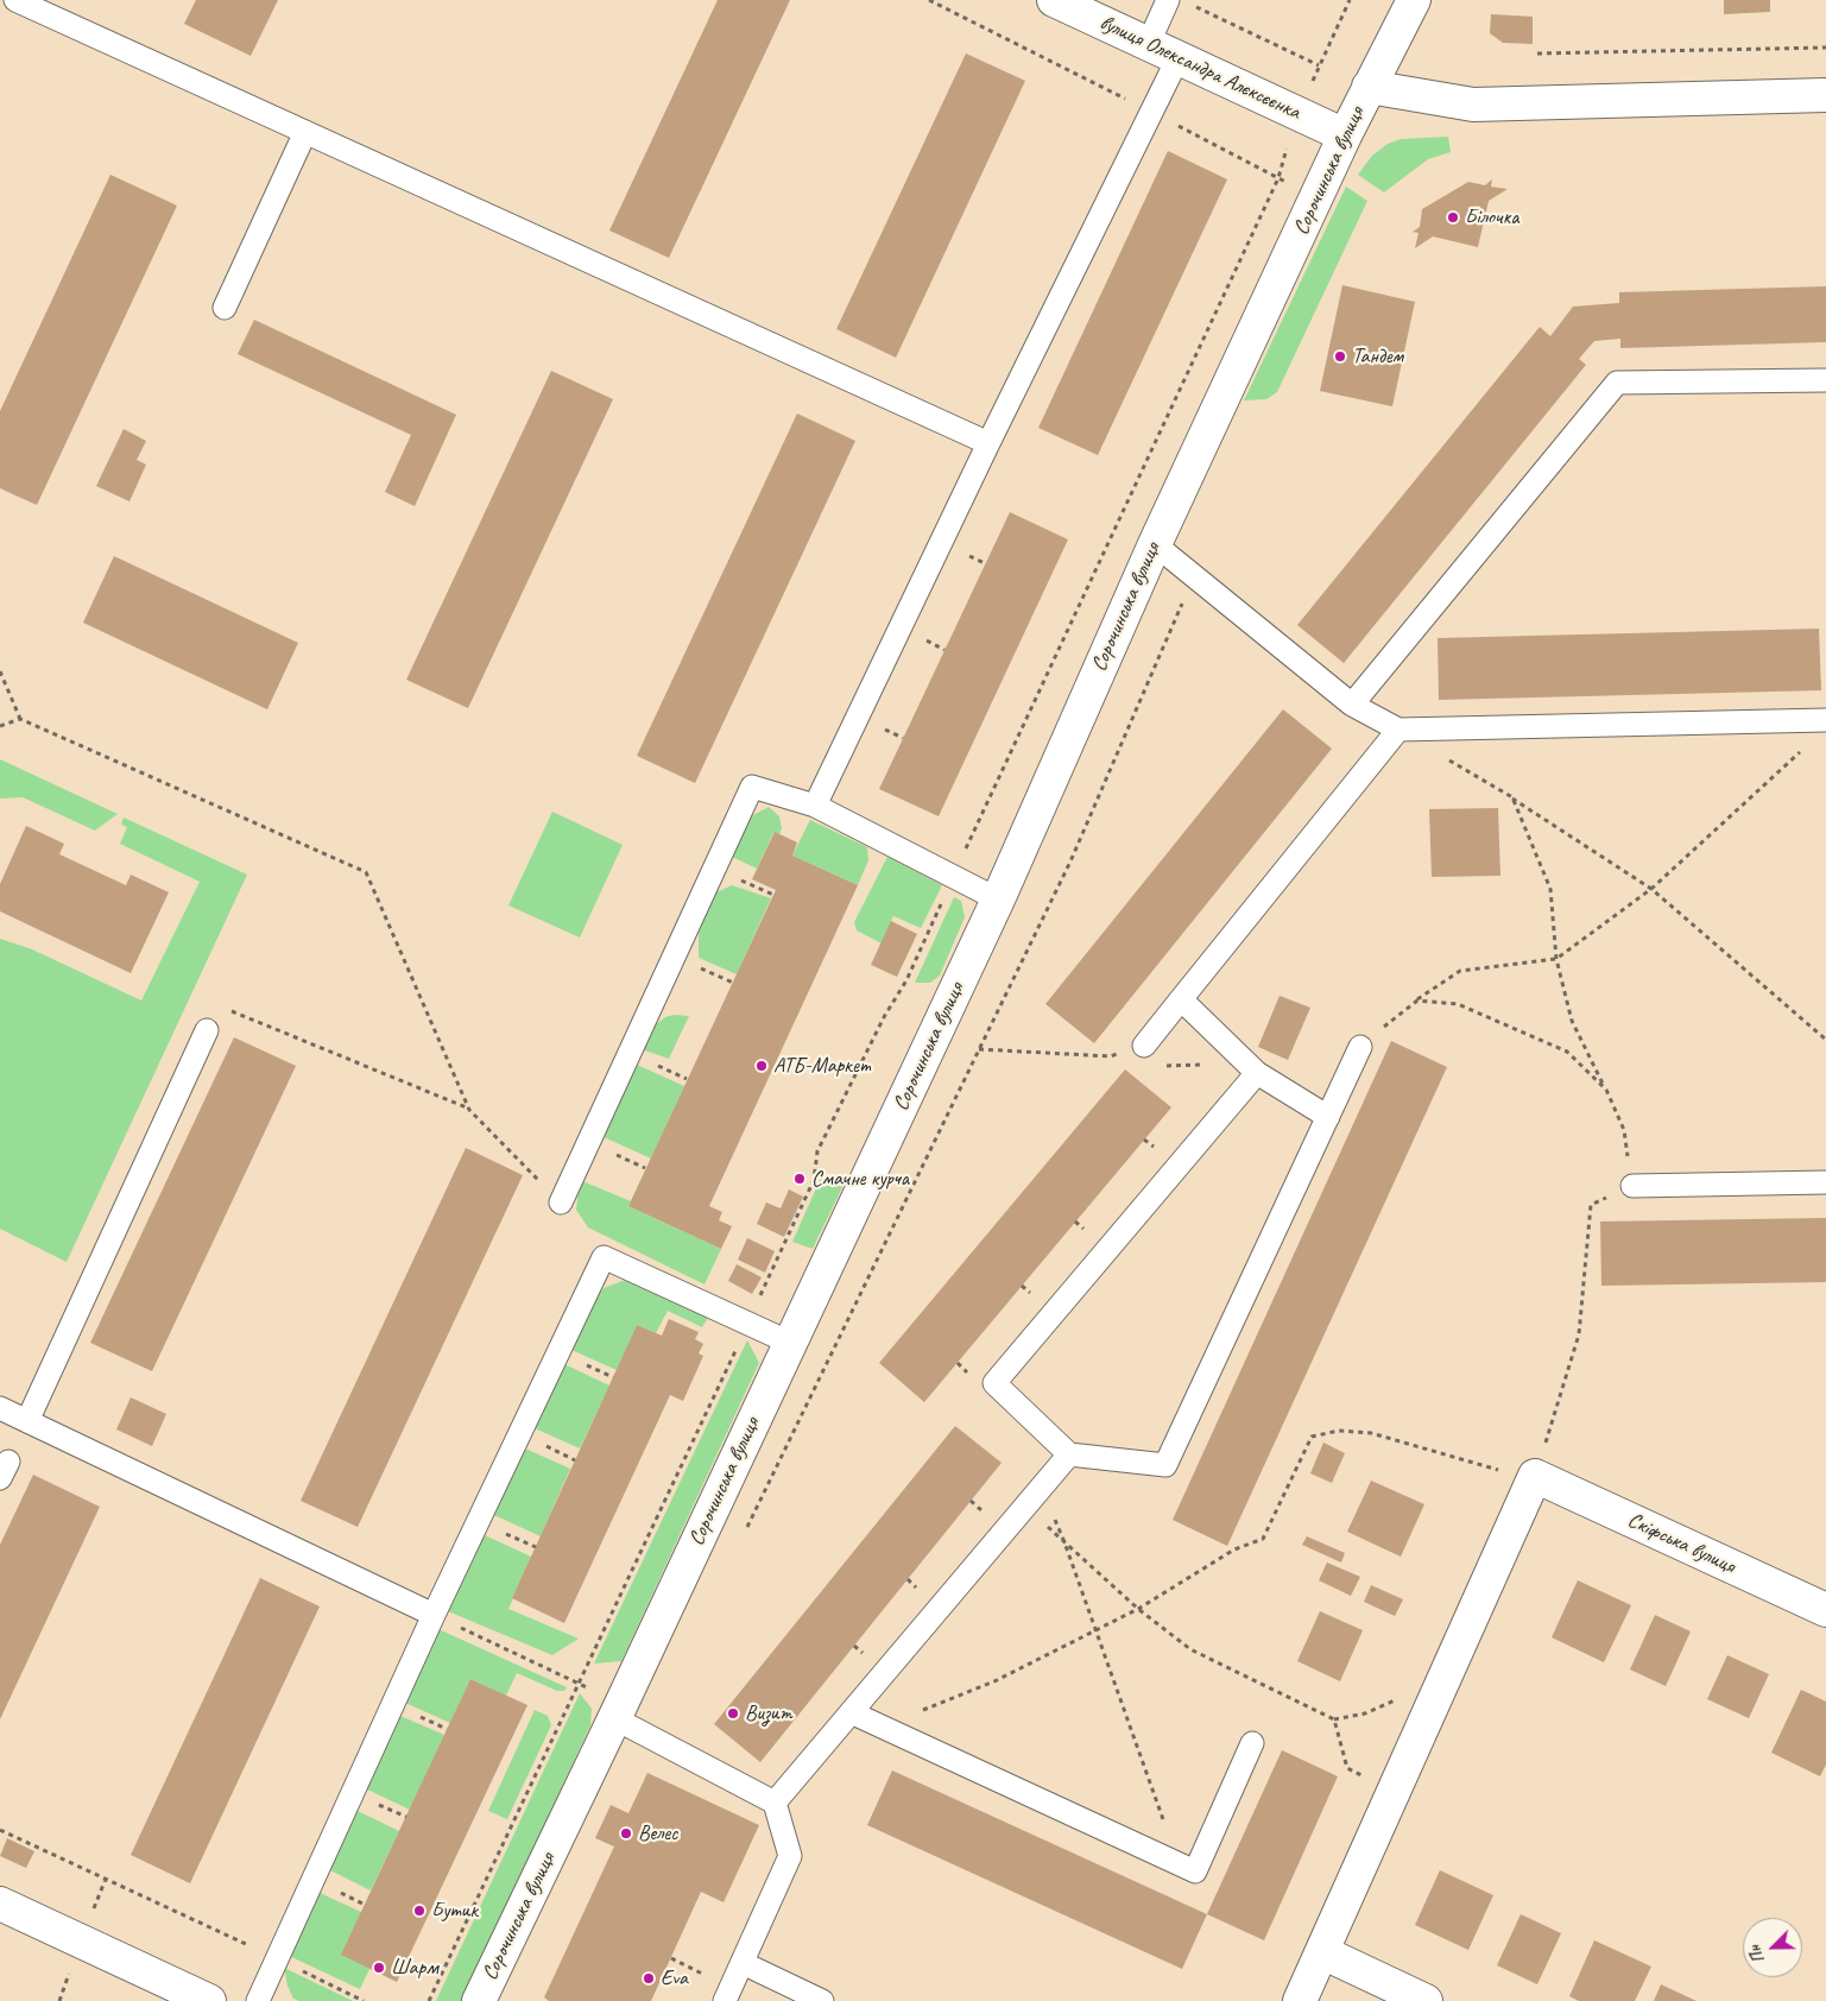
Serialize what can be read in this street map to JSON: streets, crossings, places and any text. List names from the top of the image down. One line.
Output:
{"streets":{"street":["вулиця Олександра Алєксєєнка","Сорочинська вулиця","Скіфська вулиця"]},"crossings":[["вулиця Олександра Алєксєєнка","Сорочинська вулиця"]],"places":["Білочка","Тандем","АТБ-Маркет","Смачне курча","Визит","Велес","Бутик","Шарм","Eva"],"north":"bottom left"}
